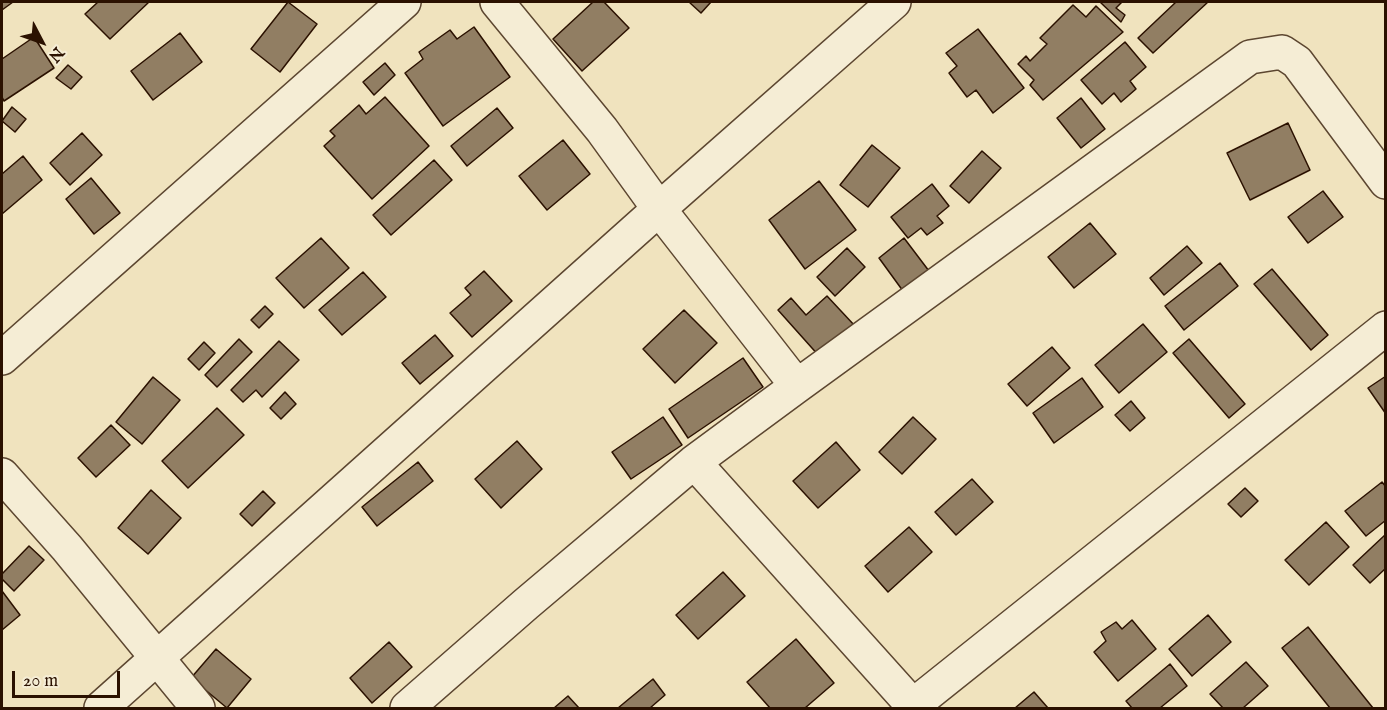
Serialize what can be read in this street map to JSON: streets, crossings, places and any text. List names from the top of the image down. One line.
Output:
{"scale_bar":"20 m","north":"bottom right"}
